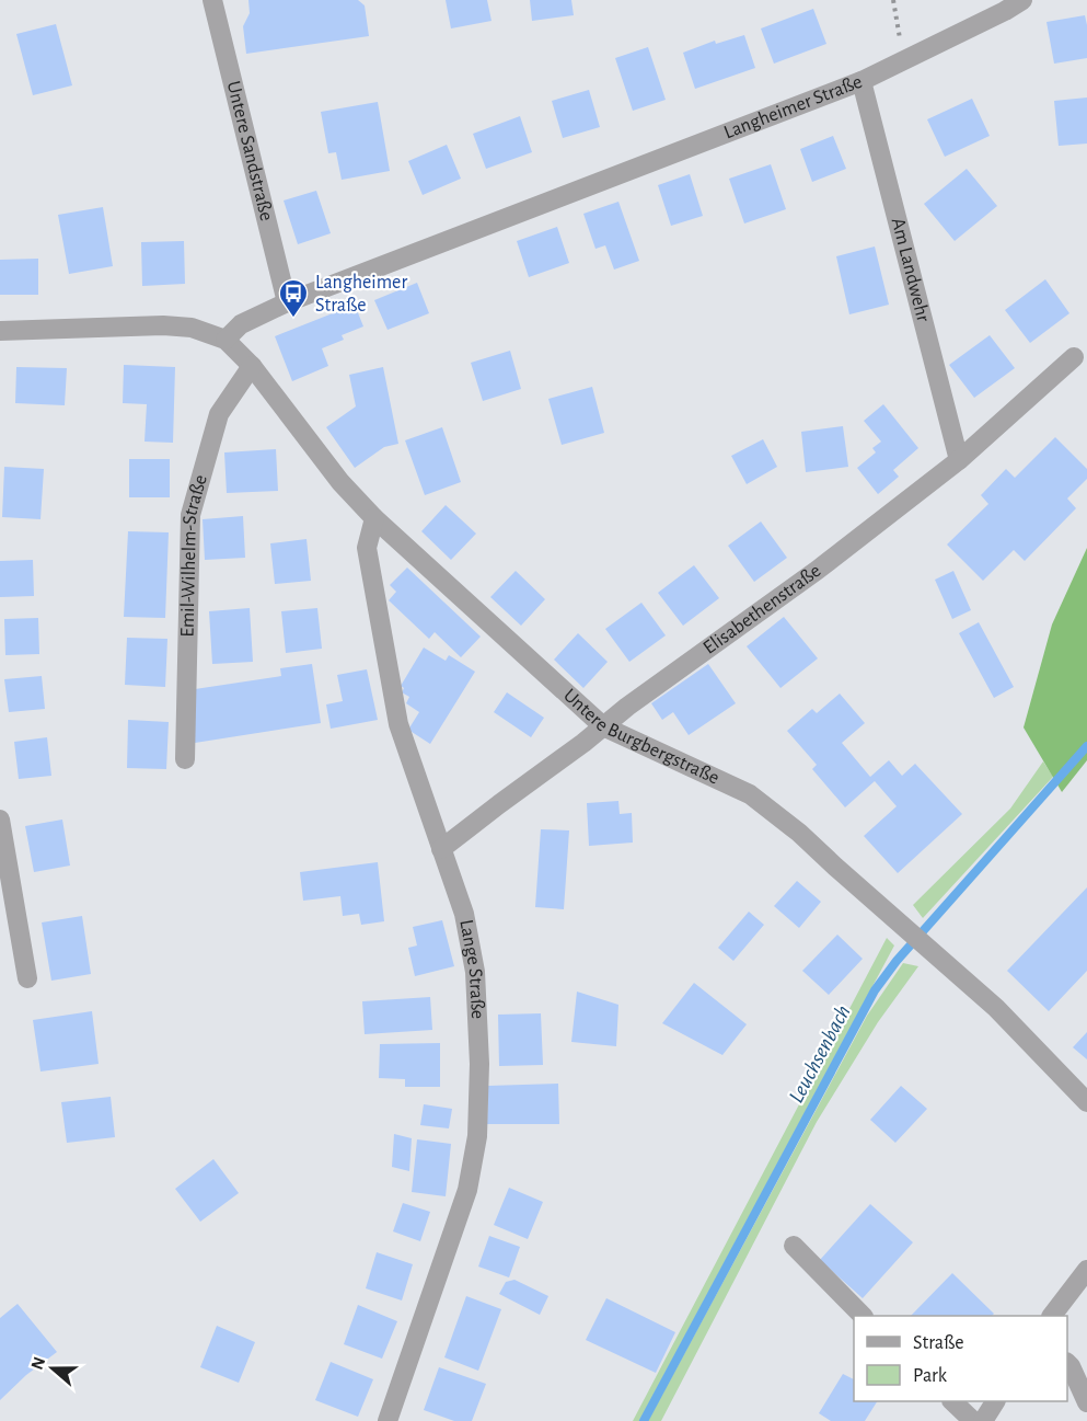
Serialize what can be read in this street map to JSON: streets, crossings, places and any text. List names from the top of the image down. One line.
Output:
{"streets":{"street":["Langheimer Straße","Untere Sandstraße","Am Landwehr","Emil-Wilhelm-Straße","Elisabethenstraße","Untere Burgbergstraße","Lange Straße"]},"crossings":[["Langheimer Straße","Untere Sandstraße"],["Langheimer Straße","Am Landwehr"],["Langheimer Straße","Untere Burgbergstraße"],["Am Landwehr","Elisabethenstraße"],["Emil-Wilhelm-Straße","Untere Burgbergstraße"],["Elisabethenstraße","Untere Burgbergstraße"],["Elisabethenstraße","Lange Straße"],["Untere Burgbergstraße","Lange Straße"]],"water":["Leuchsenbach"],"places":{"bus stop":["Langheimer Straße"]},"legend":["Straße","Park"],"north":"left"}
